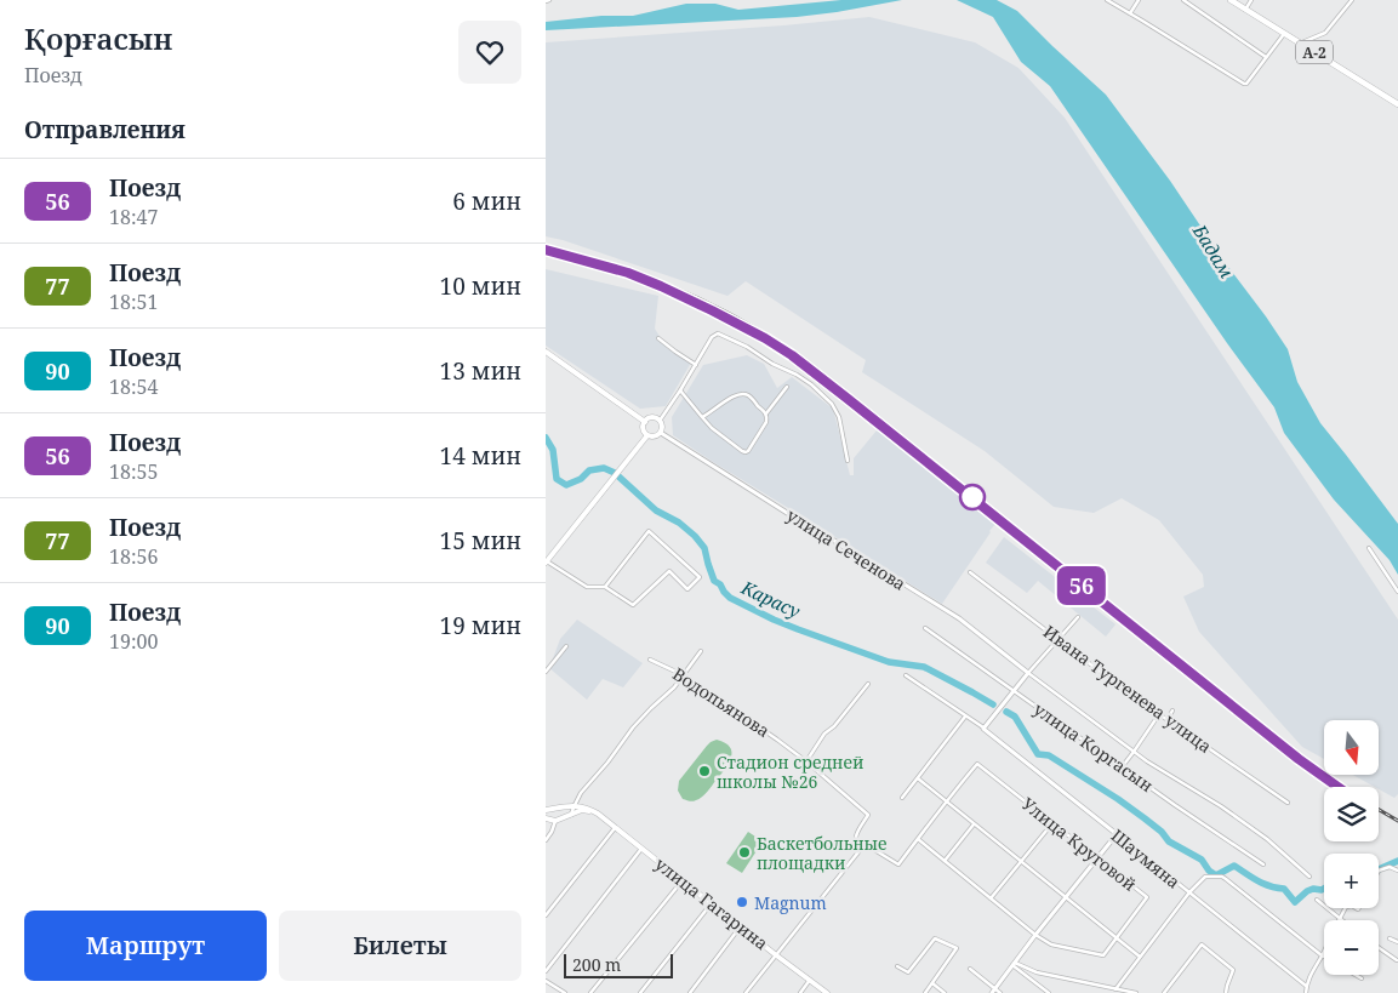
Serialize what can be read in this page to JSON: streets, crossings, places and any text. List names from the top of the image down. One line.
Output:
{"streets":{"highway":["A-2"],"main road":["улица Гагарина"],"street":["улица Сеченова","Ивана Тургенева улица","Водопьянова","улица Коргасын","Улица Круговой","Шаумяна"]},"water":["Бадам","Карасу"],"places":["Стадион средней школы №26","Баскетбольные площадки","Magnum"],"scale_bar":"200 m","north":"bottom","page":{"heading":[["Қорғасын","Поезд"],"Отправления"],"on_map":"56","list":[{"mark":"56","name":"Поезд","note":"18:47","value":"6 мин"},{"mark":"77","name":"Поезд","note":"18:51","value":"10 мин"},{"mark":"90","name":"Поезд","note":"18:54","value":"13 мин"},{"mark":"56","name":"Поезд","note":"18:55","value":"14 мин"},{"mark":"77","name":"Поезд","note":"18:56","value":"15 мин"},{"mark":"90","name":"Поезд","note":"19:00","value":"19 мин"}],"map_buttons":["+","−"],"buttons":["Маршрут","Билеты"],"scale":"200 m"}}
